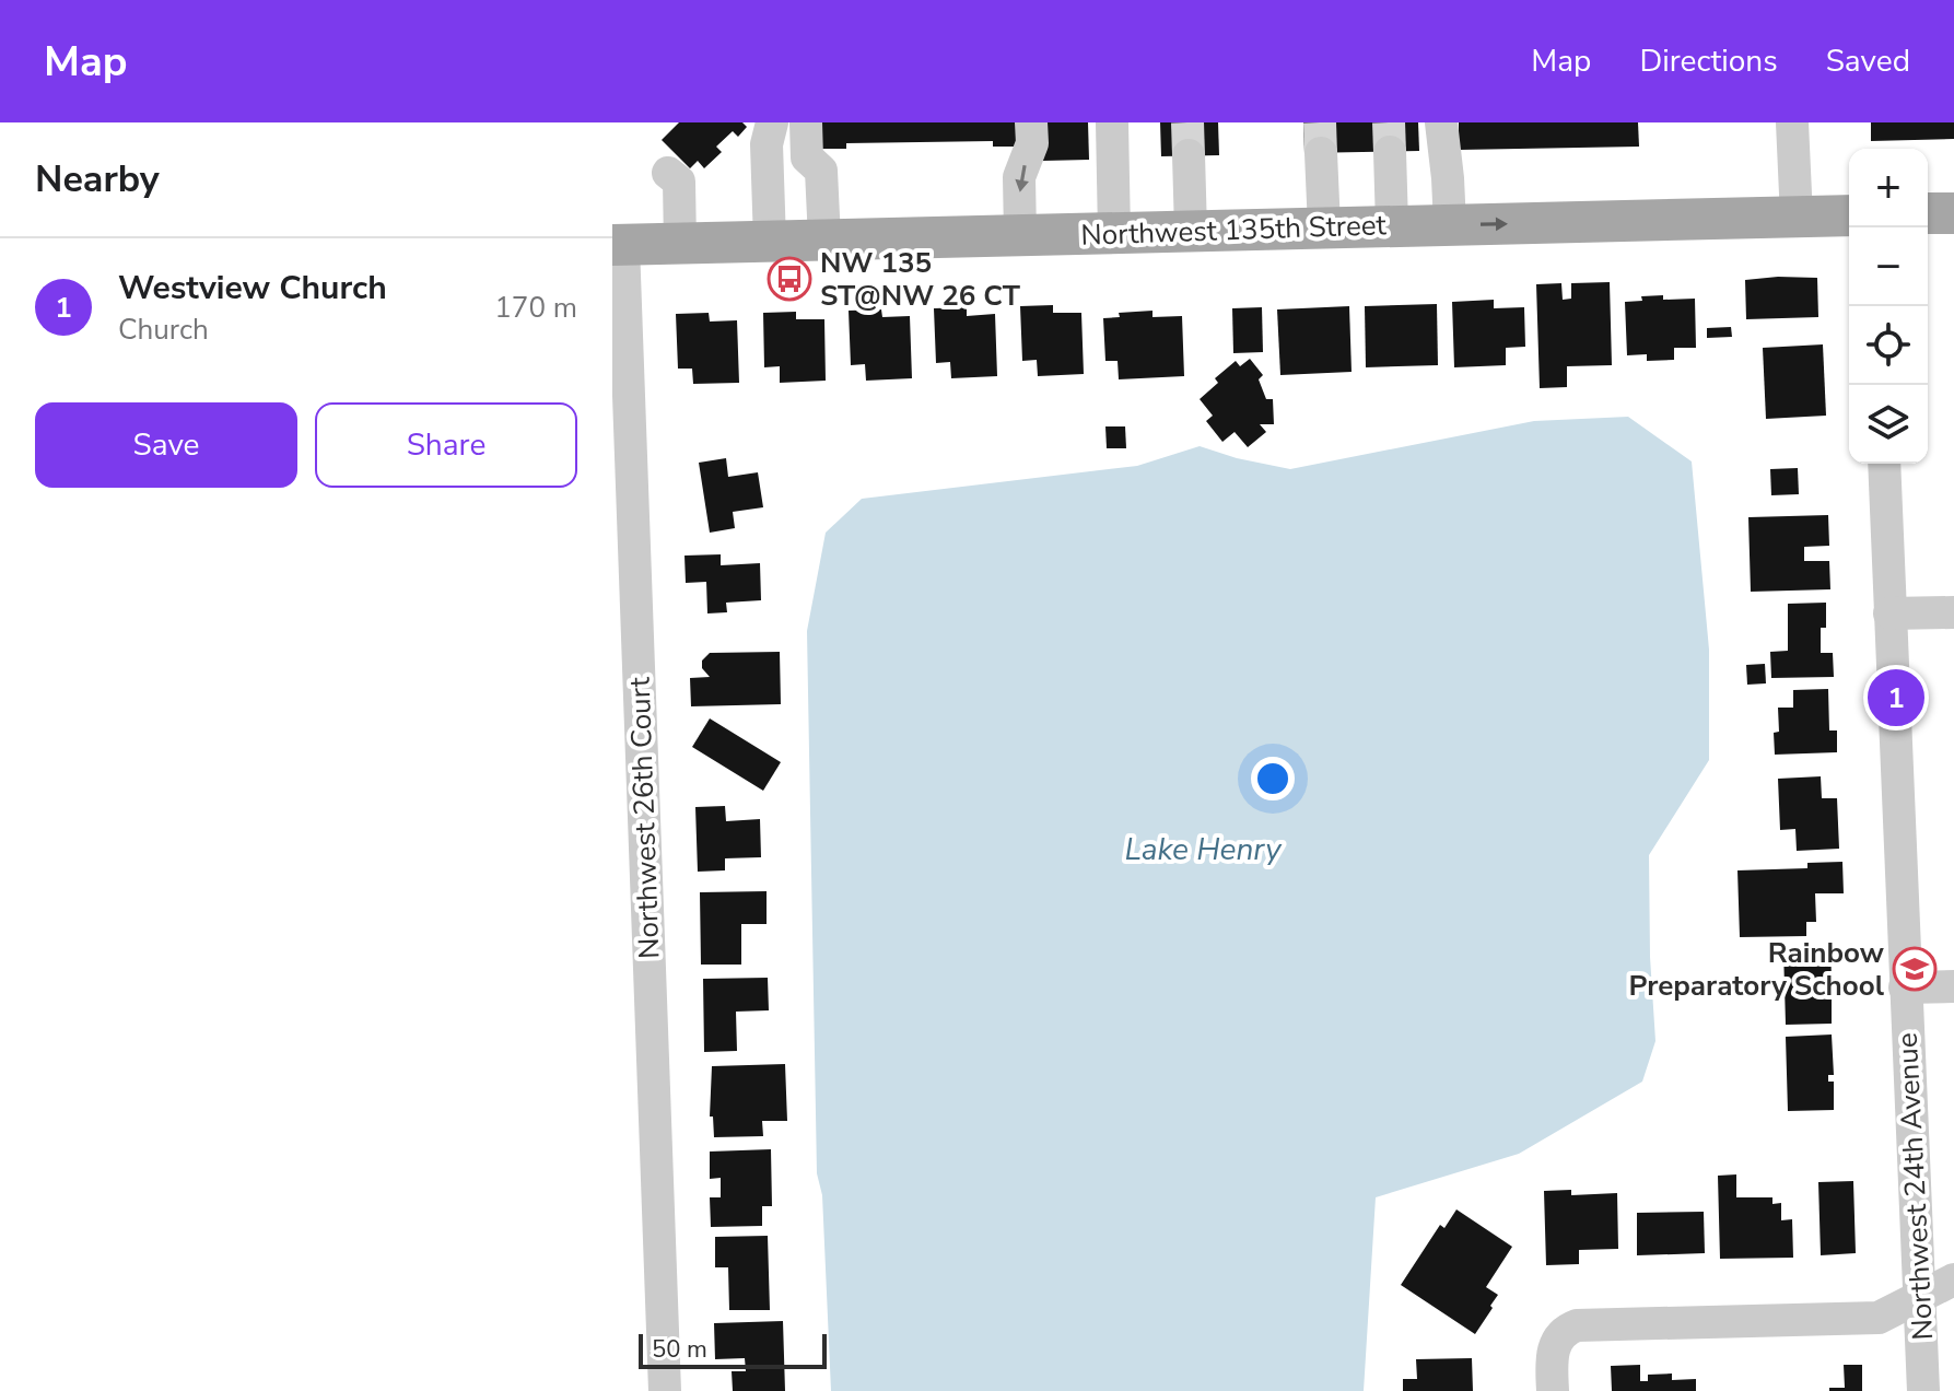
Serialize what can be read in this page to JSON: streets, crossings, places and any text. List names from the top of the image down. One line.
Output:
{"streets":{"main road":["Northwest 135th Street"],"street":["Northwest 26th Court","Northwest 24th Avenue"]},"crossings":[["Northwest 135th Street","Northwest 26th Court"]],"water":["Lake Henry"],"places":{"bus stop":["NW 135 ST@NW 26 CT"],"school or university":["Rainbow Preparatory School"]},"scale_bar":"50 m","page":{"header":"Map","nav":["Map","Directions","Saved"],"heading":"Nearby","map_buttons":["+","−"],"list":[{"mark":"1","name":"Westview Church","note":"Church","value":"170 m"}],"buttons":["Save","Share"],"pins":"1","scale":"50 m"}}
